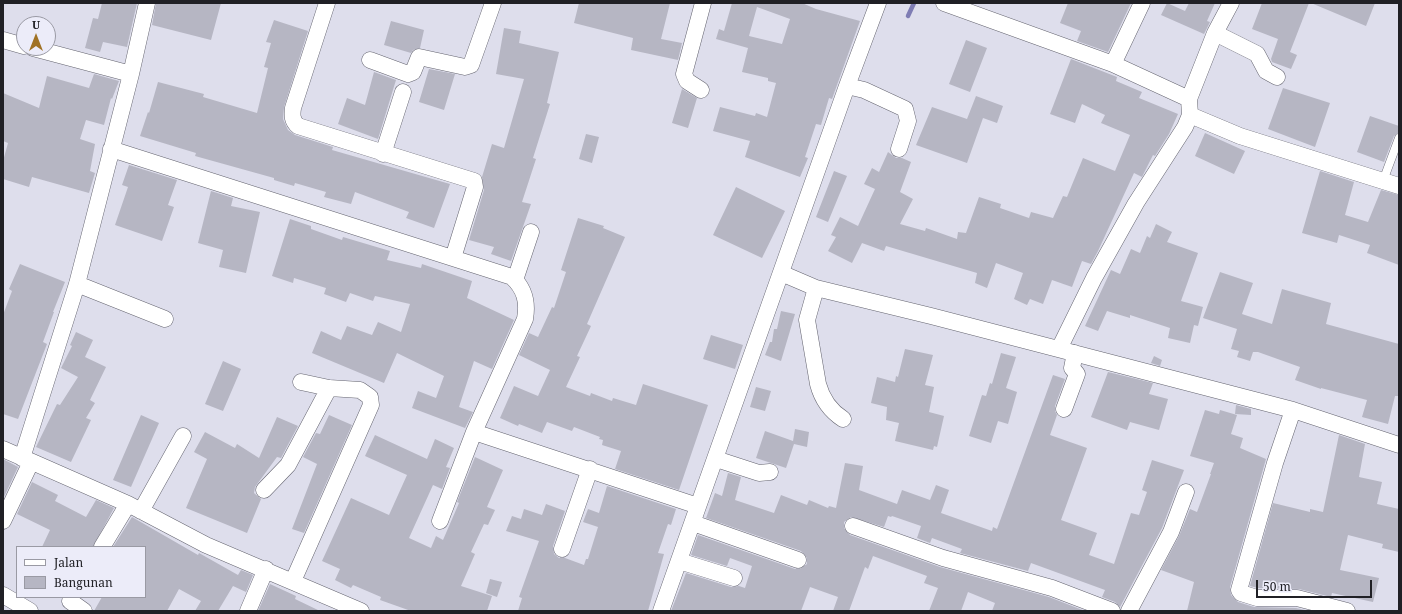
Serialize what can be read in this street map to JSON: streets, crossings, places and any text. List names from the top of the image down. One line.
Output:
{"legend":["Jalan","Bangunan"],"scale_bar":"50 m","north":"top"}
